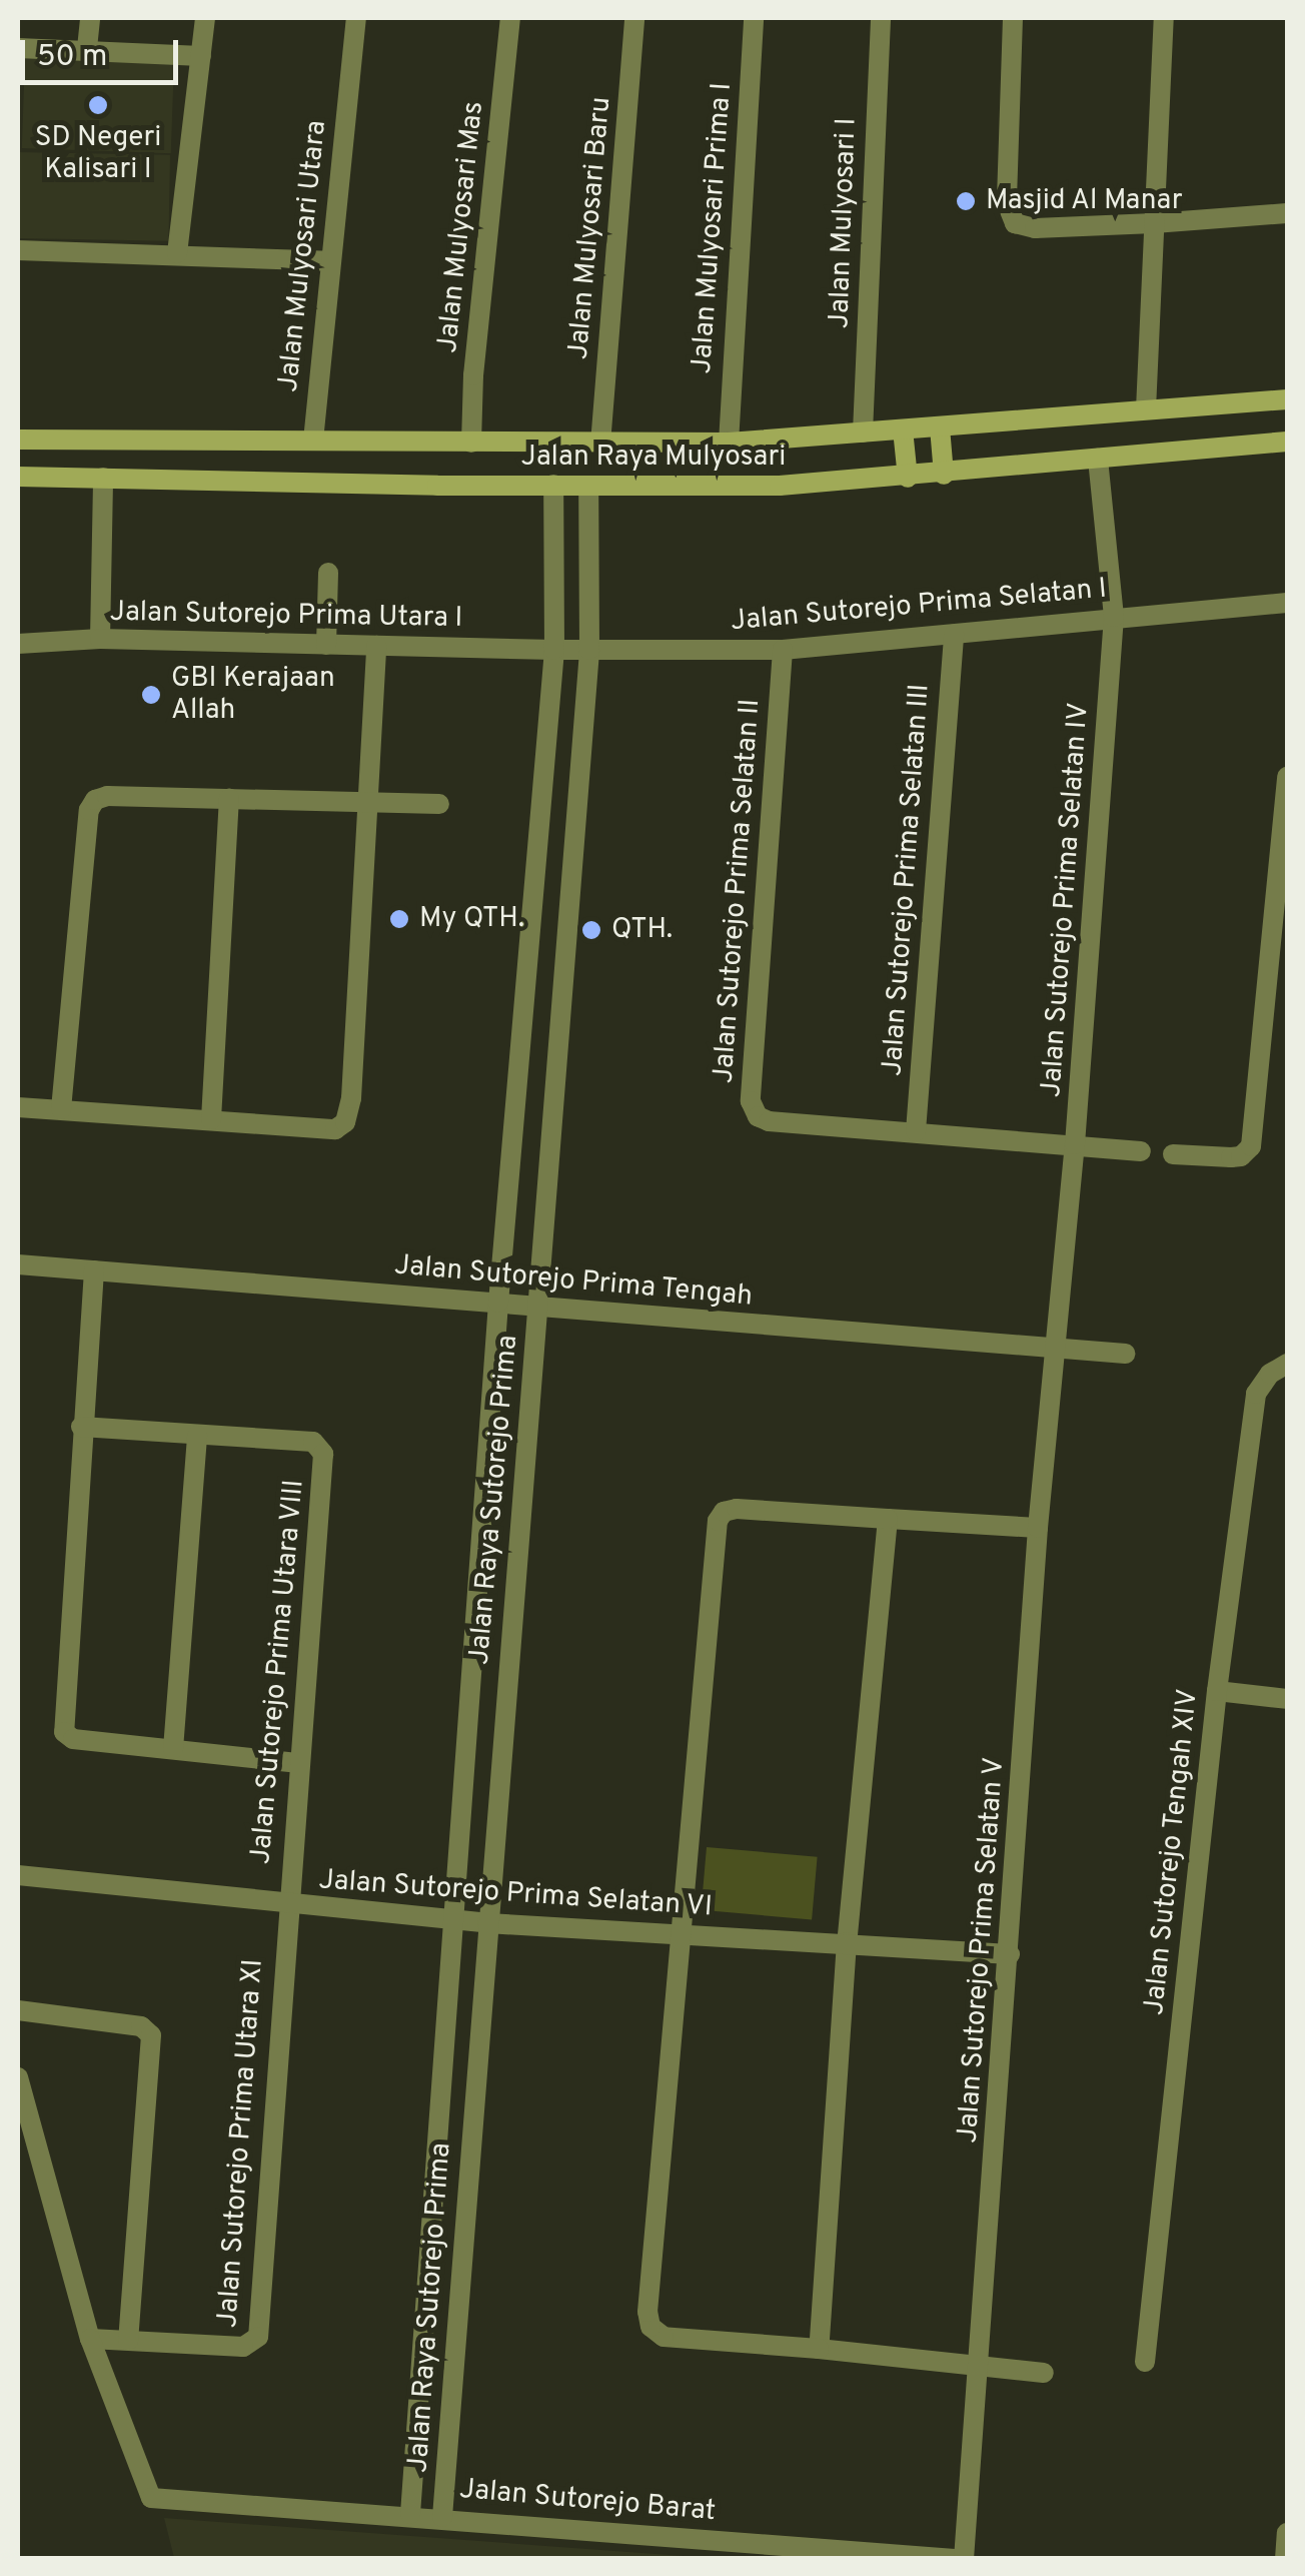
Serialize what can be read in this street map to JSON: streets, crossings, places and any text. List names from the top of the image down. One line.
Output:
{"streets":{"main road":["Jalan Raya Mulyosari"],"street":["Jalan Mulyosari I","Jalan Mulyosari Mas","Jalan Mulyosari Baru","Jalan Mulyosari Prima I","Jalan Mulyosari Utara","Jalan Sutorejo Prima Selatan I","Jalan Sutorejo Prima Utara I","Jalan Sutorejo Prima Selatan III","Jalan Sutorejo Prima Selatan II","Jalan Sutorejo Prima Selatan IV","Jalan Sutorejo Prima Tengah","Jalan Raya Sutorejo Prima","Jalan Sutorejo Prima Utara VIII","Jalan Sutorejo Tengah XIV","Jalan Sutorejo Prima Selatan VI","Jalan Sutorejo Prima Selatan V","Jalan Sutorejo Prima Utara XI","Jalan Sutorejo Barat"]},"crossings":[["Jalan Mulyosari I","Jalan Raya Mulyosari"],["Jalan Mulyosari Mas","Jalan Raya Mulyosari"],["Jalan Mulyosari Baru","Jalan Raya Mulyosari"],["Jalan Mulyosari Prima I","Jalan Raya Mulyosari"],["Jalan Mulyosari Utara","Jalan Raya Mulyosari"],["Jalan Raya Mulyosari","Jalan Sutorejo Prima Selatan IV"],["Jalan Raya Mulyosari","Jalan Raya Sutorejo Prima"],["Jalan Sutorejo Prima Selatan I","Jalan Sutorejo Prima Utara I"],["Jalan Sutorejo Prima Selatan I","Jalan Sutorejo Prima Selatan III"],["Jalan Sutorejo Prima Selatan I","Jalan Sutorejo Prima Selatan II"],["Jalan Sutorejo Prima Selatan I","Jalan Sutorejo Prima Selatan IV"],["Jalan Sutorejo Prima Selatan I","Jalan Raya Sutorejo Prima"],["Jalan Sutorejo Prima Utara I","Jalan Raya Sutorejo Prima"],["Jalan Sutorejo Prima Selatan III","Jalan Sutorejo Prima Selatan II"],["Jalan Sutorejo Prima Selatan II","Jalan Sutorejo Prima Selatan IV"],["Jalan Sutorejo Prima Selatan IV","Jalan Sutorejo Prima Tengah"],["Jalan Sutorejo Prima Selatan IV","Jalan Sutorejo Prima Selatan V"],["Jalan Sutorejo Prima Tengah","Jalan Raya Sutorejo Prima"],["Jalan Sutorejo Prima Tengah","Jalan Sutorejo Prima Selatan V"],["Jalan Raya Sutorejo Prima","Jalan Sutorejo Prima Selatan VI"],["Jalan Raya Sutorejo Prima","Jalan Sutorejo Barat"],["Jalan Sutorejo Prima Utara VIII","Jalan Sutorejo Prima Selatan VI"],["Jalan Sutorejo Prima Utara VIII","Jalan Sutorejo Prima Utara XI"],["Jalan Sutorejo Prima Selatan VI","Jalan Sutorejo Prima Selatan V"],["Jalan Sutorejo Prima Selatan VI","Jalan Sutorejo Prima Utara XI"],["Jalan Sutorejo Prima Utara XI","Jalan Sutorejo Barat"]],"places":["SD Negeri Kalisari I","Masjid Al Manar","GBI Kerajaan Allah","My QTH.","QTH."],"scale_bar":"50 m"}
